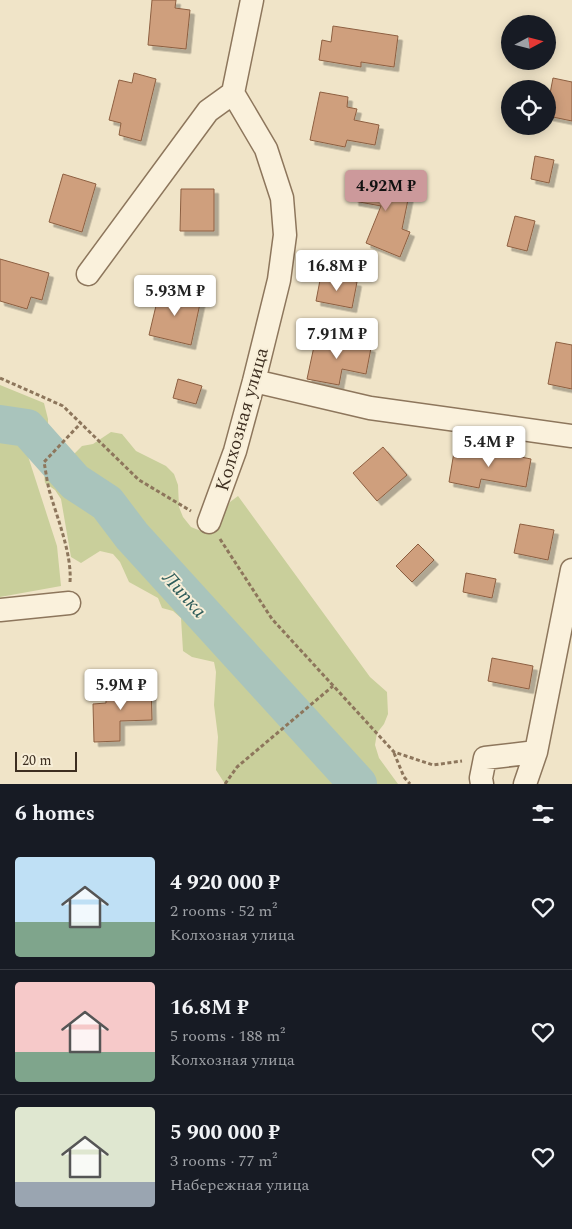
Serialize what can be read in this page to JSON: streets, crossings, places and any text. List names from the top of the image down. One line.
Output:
{"streets":{"street":["Колхозная улица"]},"water":["Липка"],"scale_bar":"20 m","north":"right","page":{"price":["4.92M ₽","16.8M ₽","5.93M ₽","7.91M ₽","5.4M ₽","5.9M ₽"],"scale":"20 m","heading":"6 homes","list":[{"name":"4 920 000 ₽","note":"2 rooms · 52 m² · Колхозная улица"},{"name":"16.8M ₽","note":"5 rooms · 188 m² · Колхозная улица"},{"name":"5 900 000 ₽","note":"3 rooms · 77 m² · Набережная улица"}]}}
